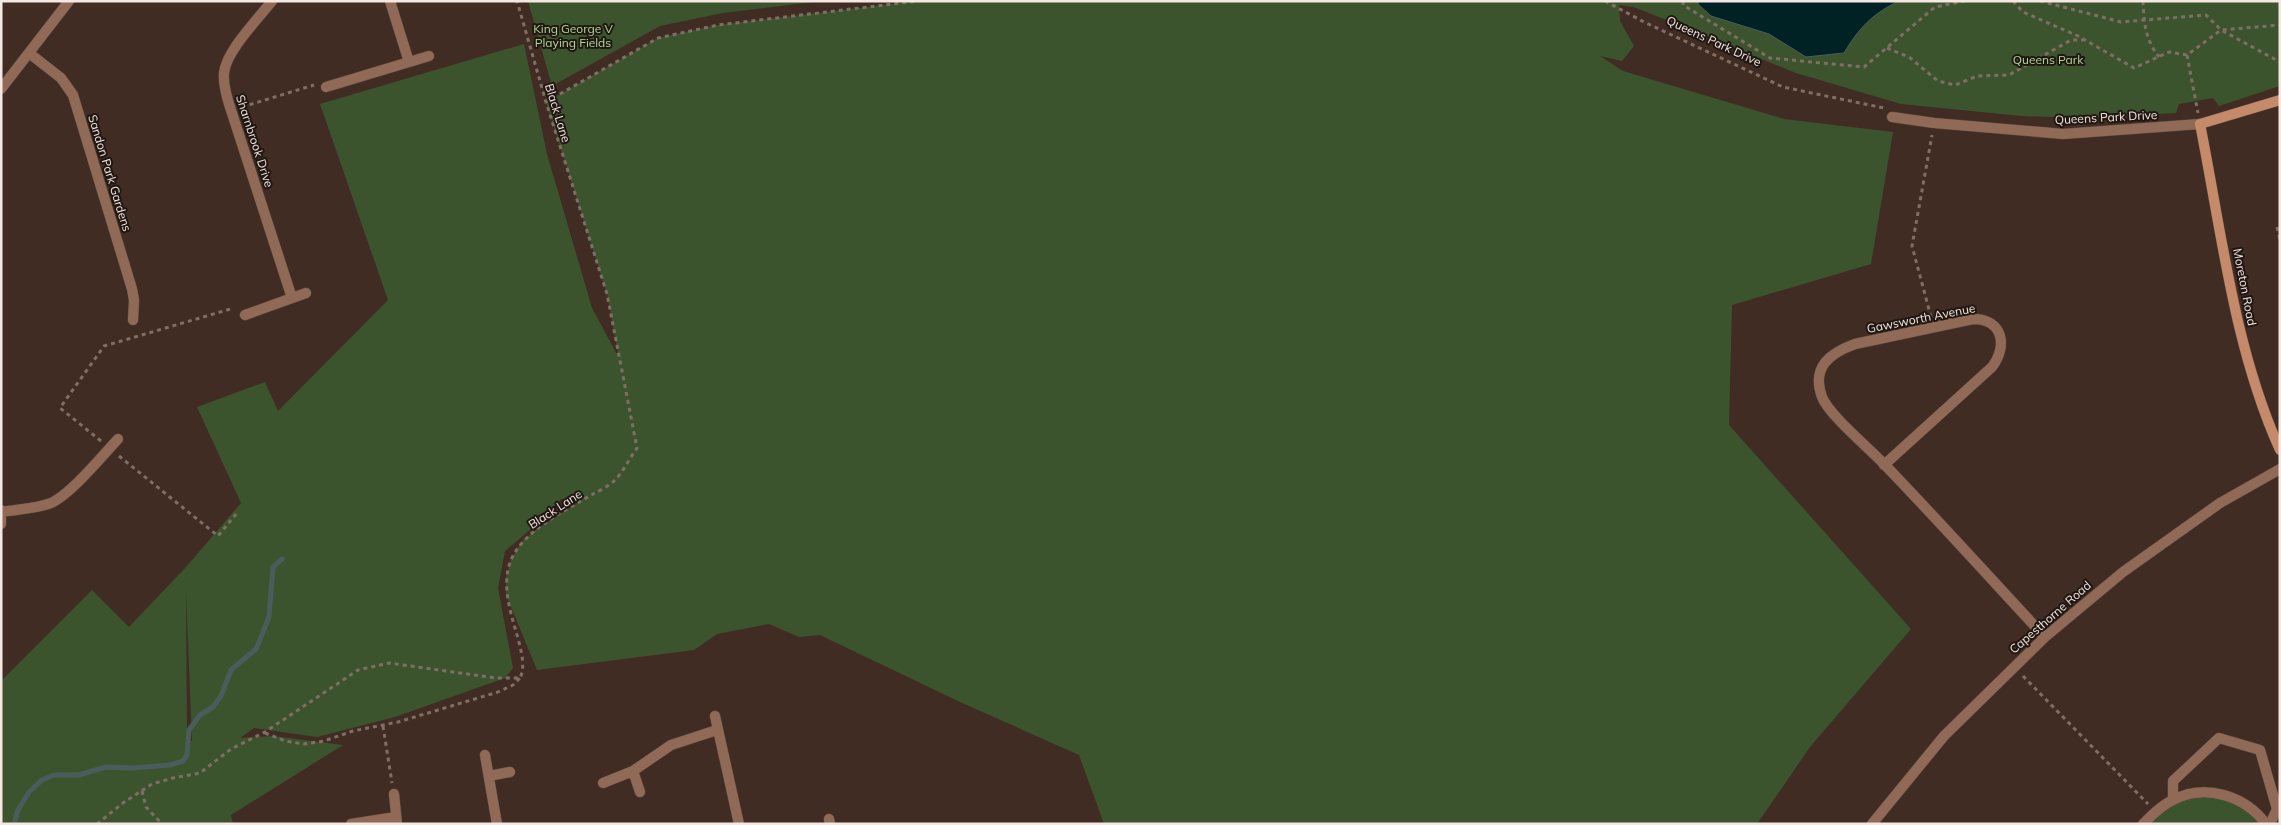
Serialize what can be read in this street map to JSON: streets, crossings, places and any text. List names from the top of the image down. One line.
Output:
{"streets":{"street":["Queens Park Drive","Sharnbrook Drive","Sandon Park Gardens","Moreton Road","Gawsworth Avenue","Capesthorne Road"],"path":["Black Lane"]},"crossings":[["Queens Park Drive","Moreton Road"],["Gawsworth Avenue","Capesthorne Road"]],"parks":["King George V Playing Fields","Queens Park"]}
